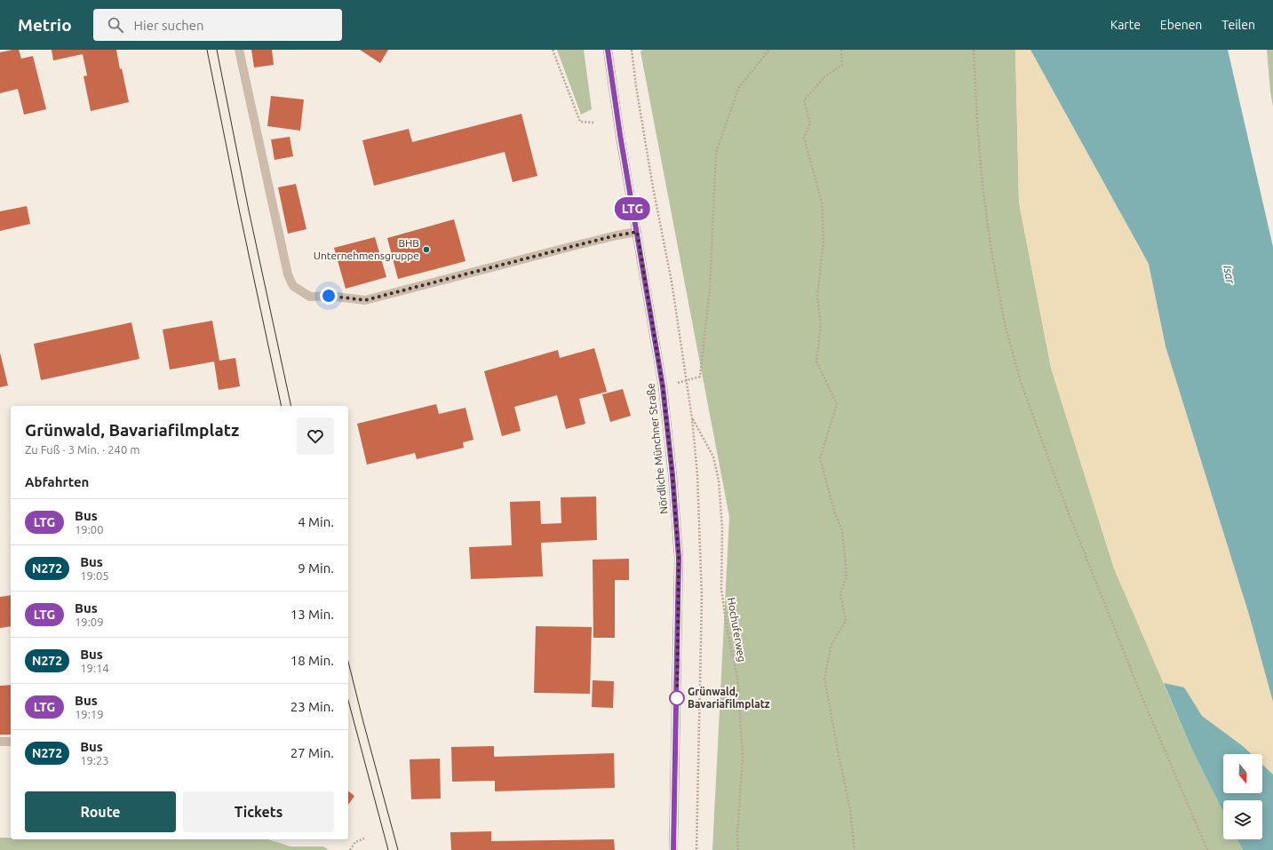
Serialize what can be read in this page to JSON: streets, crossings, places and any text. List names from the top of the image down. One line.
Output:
{"streets":{"main road":["Nördliche Münchner Straße"],"path":["Hochuferweg"]},"water":["Isar"],"places":["BHB Unternehmensgruppe","Grünwald, Bavariafilmplatz"],"lines":["bus line LTG"],"north":"bottom","page":{"header":"Metrio","search":"Hier suchen","nav":["Karte","Ebenen","Teilen"],"on_map":"LTG","heading":[["Grünwald, Bavariafilmplatz","Zu Fuß · 3 Min. · 240 m"],"Abfahrten"],"list":[{"mark":"LTG","name":"Bus","note":"19:00","value":"4 Min."},{"mark":"N272","name":"Bus","note":"19:05","value":"9 Min."},{"mark":"LTG","name":"Bus","note":"19:09","value":"13 Min."},{"mark":"N272","name":"Bus","note":"19:14","value":"18 Min."},{"mark":"LTG","name":"Bus","note":"19:19","value":"23 Min."},{"mark":"N272","name":"Bus","note":"19:23","value":"27 Min."}],"buttons":["Route","Tickets"]}}
